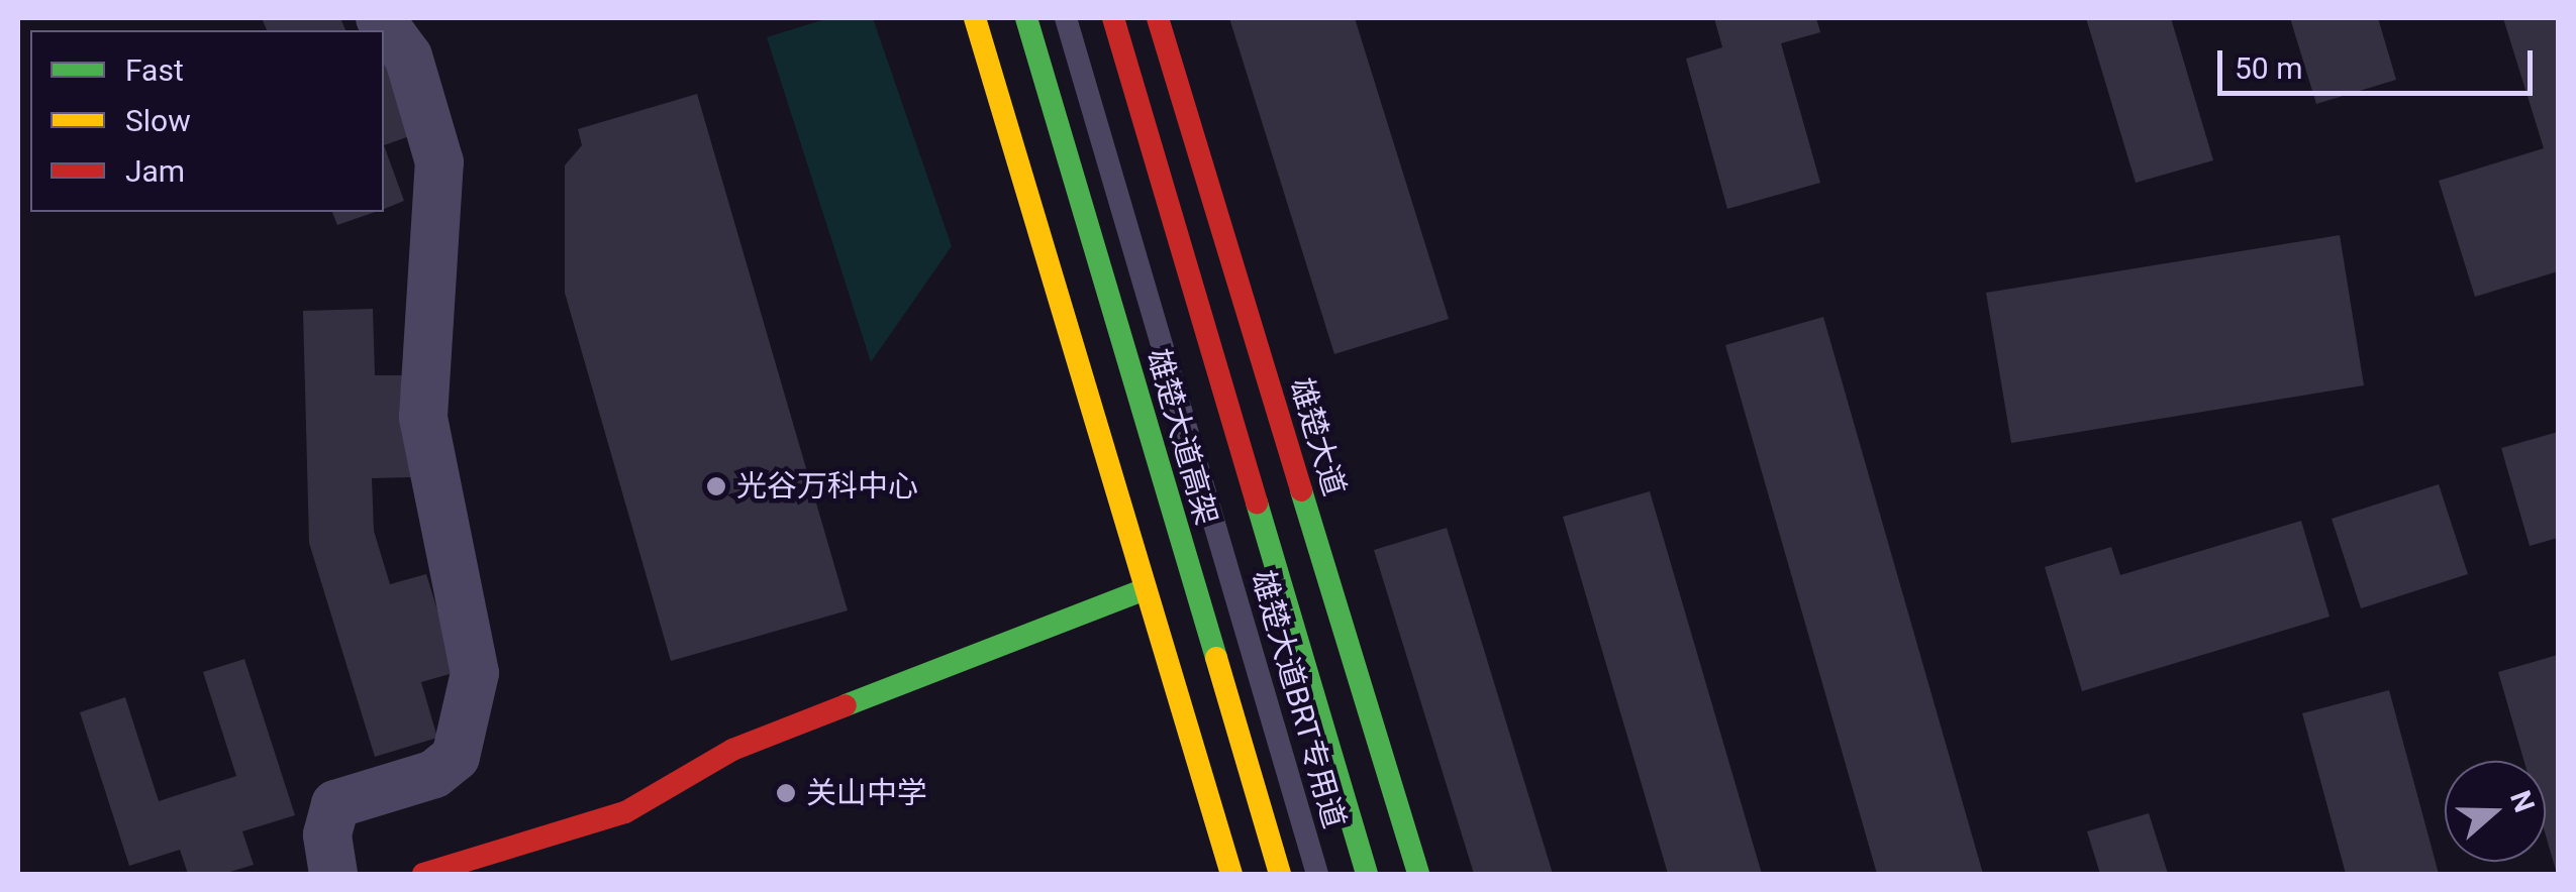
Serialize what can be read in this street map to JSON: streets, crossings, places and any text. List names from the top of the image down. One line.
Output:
{"streets":{"main road":["雄楚大道高架","雄楚大道"],"lane":["雄楚大道BRT专用道"]},"places":["光谷万科中心","关山中学"],"legend":["Fast","Slow","Jam"],"scale_bar":"50 m","north":"right"}
